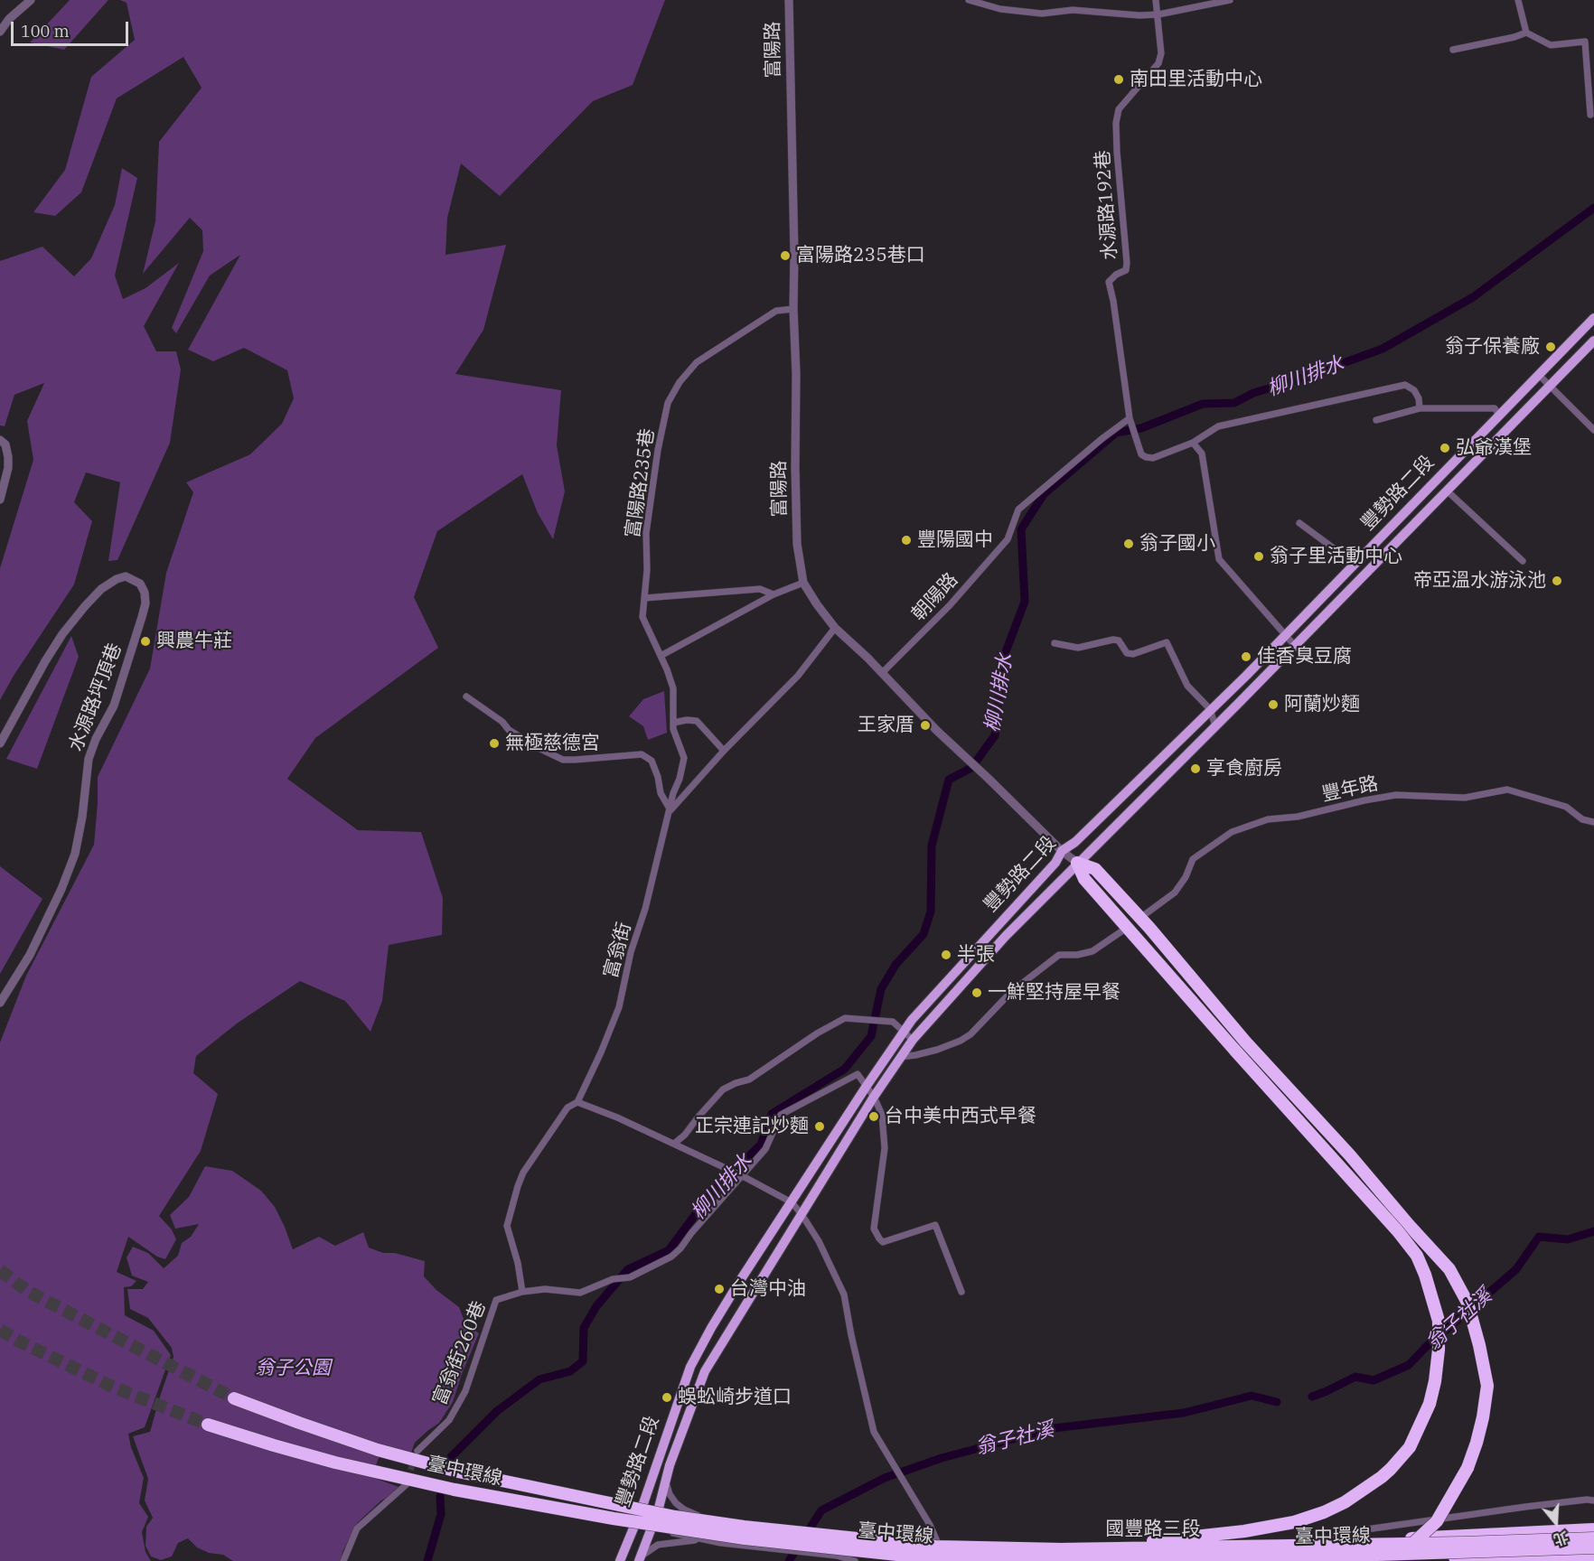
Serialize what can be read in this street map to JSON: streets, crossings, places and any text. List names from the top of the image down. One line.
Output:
{"streets":{"highway":["臺中環線"],"main road":["豐勢路二段"],"street":["富陽路","水源路192巷","富陽路235巷","朝陽路","水源路坪頂巷","豐年路","富翁街","富翁街260巷","國豐路三段"]},"crossings":[["富陽路","富陽路235巷"],["富陽路","豐勢路二段"],["富陽路","朝陽路"],["富陽路","富翁街"],["水源路192巷","朝陽路"],["富陽路235巷","富翁街"],["豐勢路二段","國豐路三段"]],"water":["柳川排水","翁子社溪"],"parks":["翁子公園"],"places":["南田里活動中心","富陽路235巷口","翁子保養廠","弘爺漢堡","豐陽國中","翁子國小","翁子里活動中心","帝亞溫水游泳池","興農牛莊","佳香臭豆腐","阿蘭炒麵","王家厝","無極慈德宮","享食廚房","半張","一鮮堅持屋早餐","台中美中西式早餐","正宗連記炒麵","台灣中油","蜈蚣崎步道口"],"scale_bar":"100 m","north":"bottom"}
